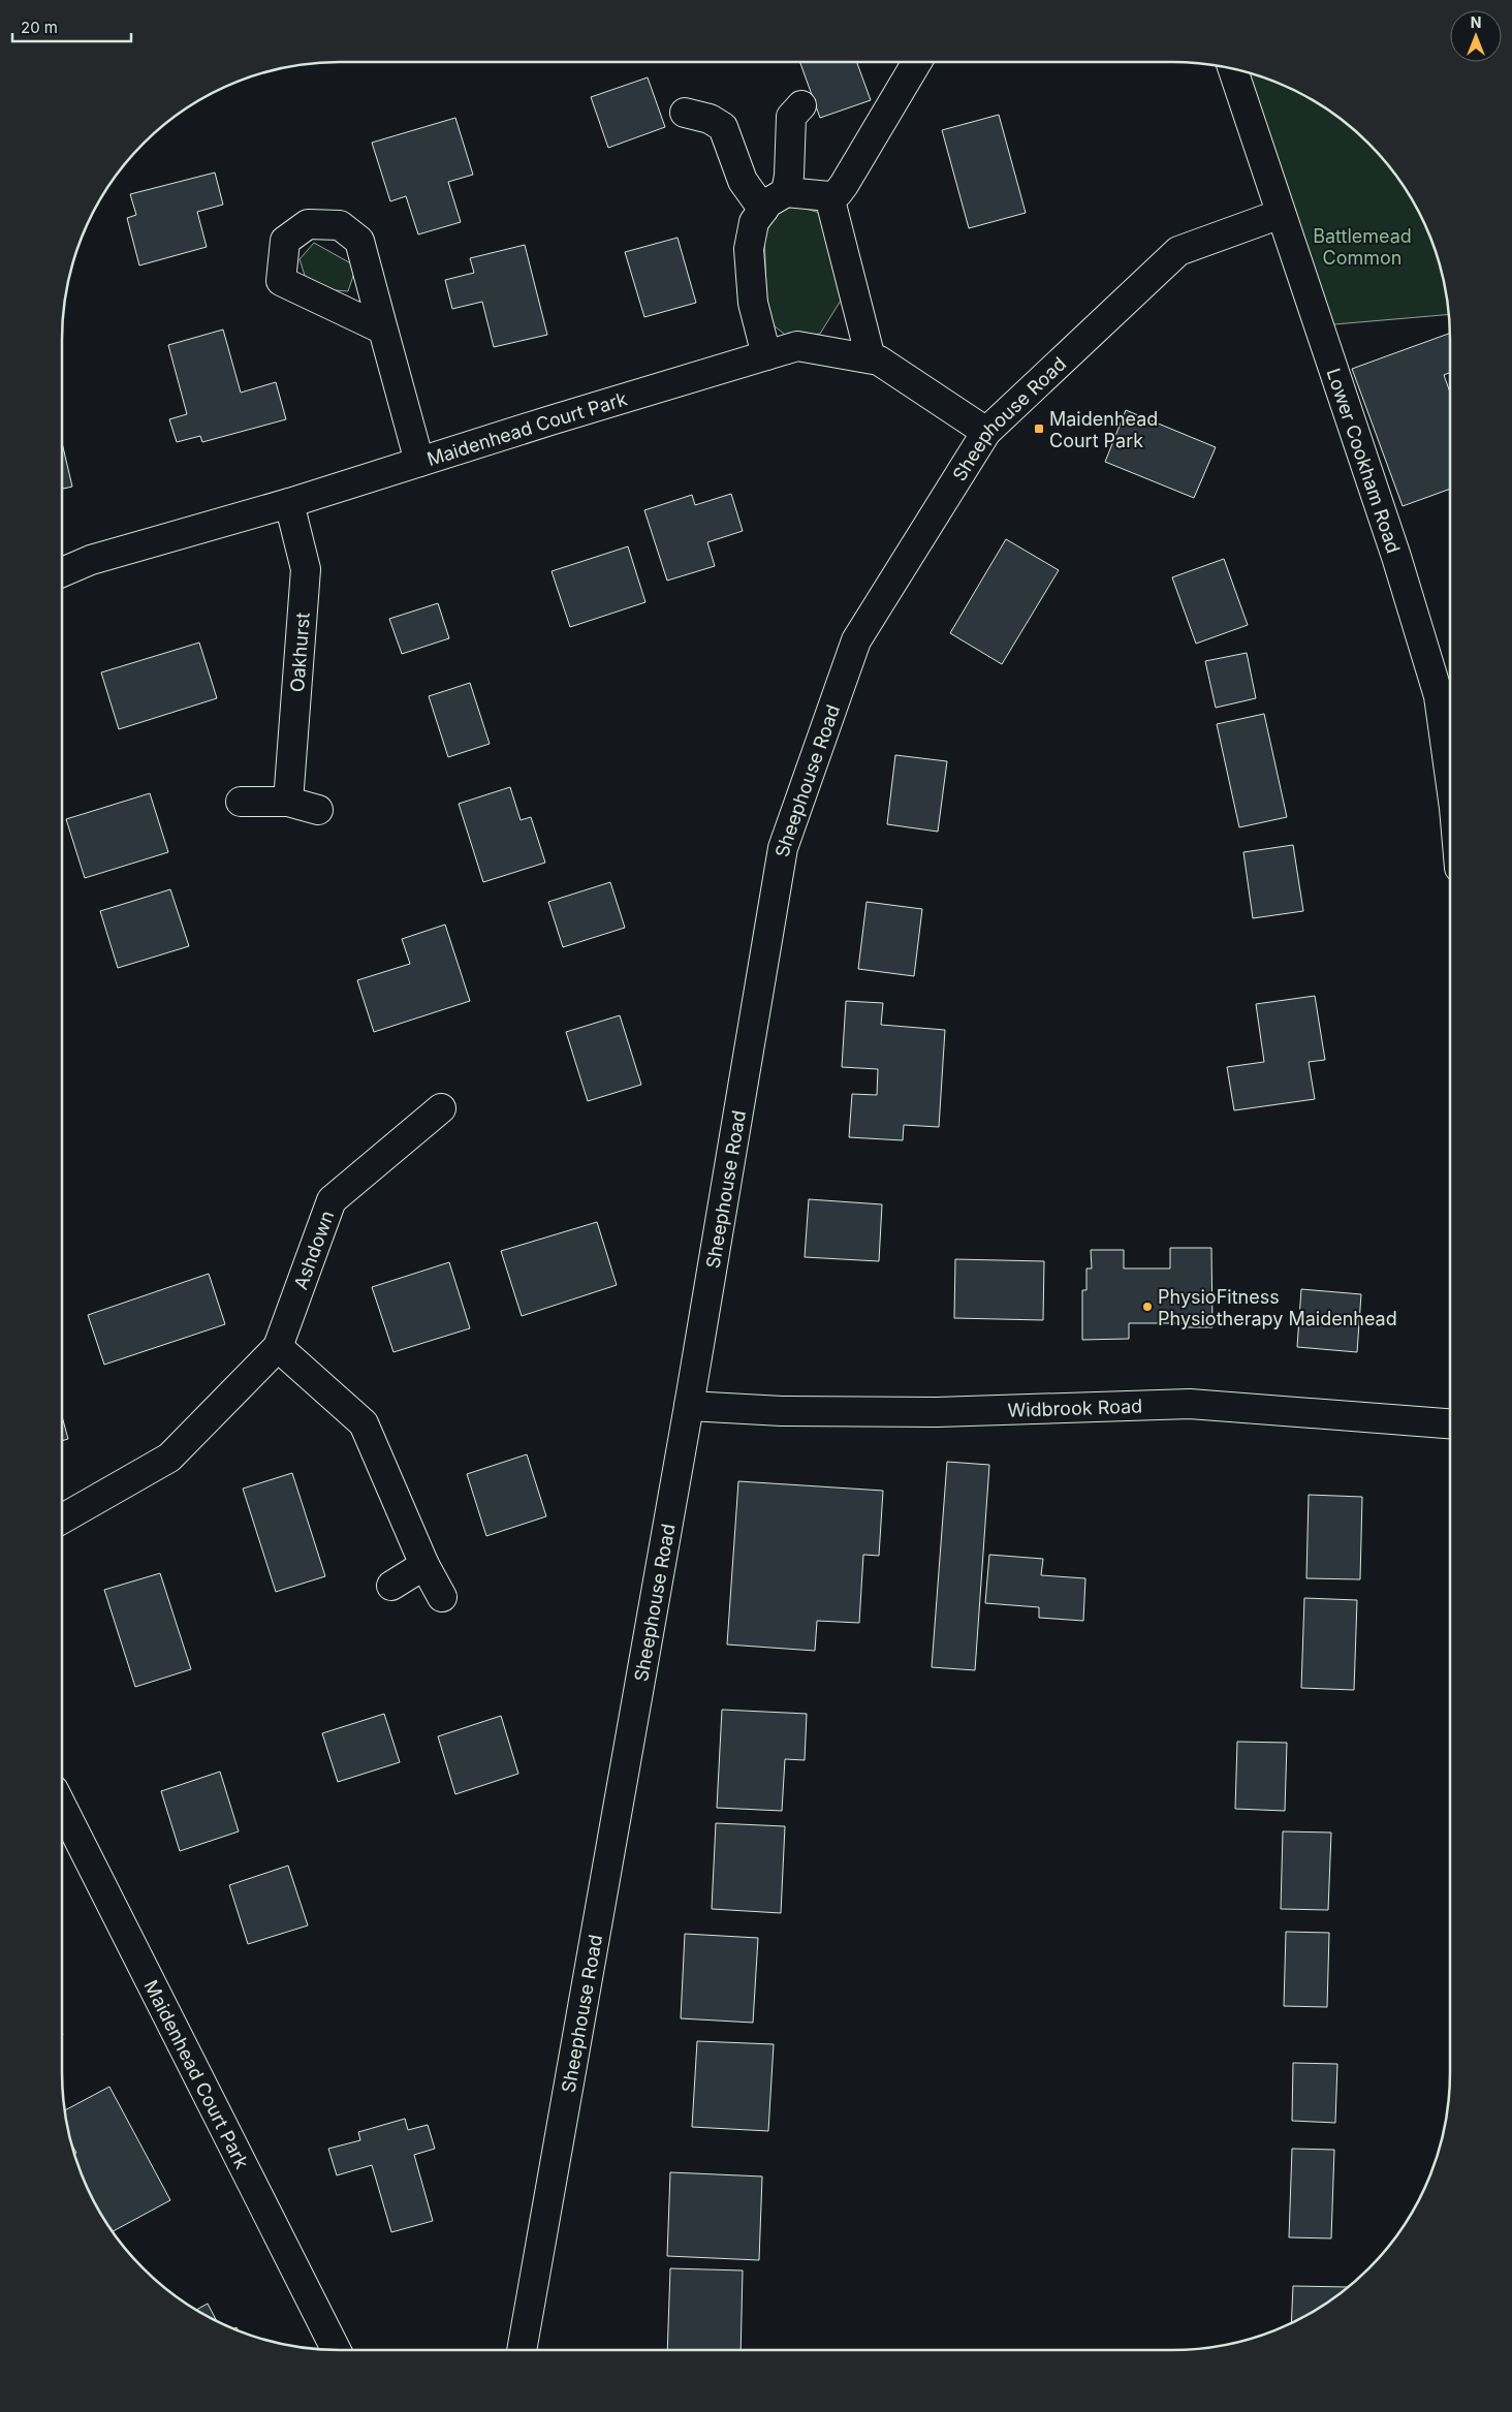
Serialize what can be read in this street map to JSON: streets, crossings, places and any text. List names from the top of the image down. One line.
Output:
{"streets":{"street":["Sheephouse Road","Maidenhead Court Park","Lower Cookham Road","Oakhurst","Ashdown","Widbrook Road"]},"crossings":[["Sheephouse Road","Maidenhead Court Park"],["Sheephouse Road","Lower Cookham Road"],["Sheephouse Road","Widbrook Road"],["Maidenhead Court Park","Oakhurst"]],"parks":["Battlemead Common"],"places":{"transit":["Maidenhead Court Park"],"other":["PhysioFitness Physiotherapy Maidenhead"]},"scale_bar":"20 m","north":"top"}
